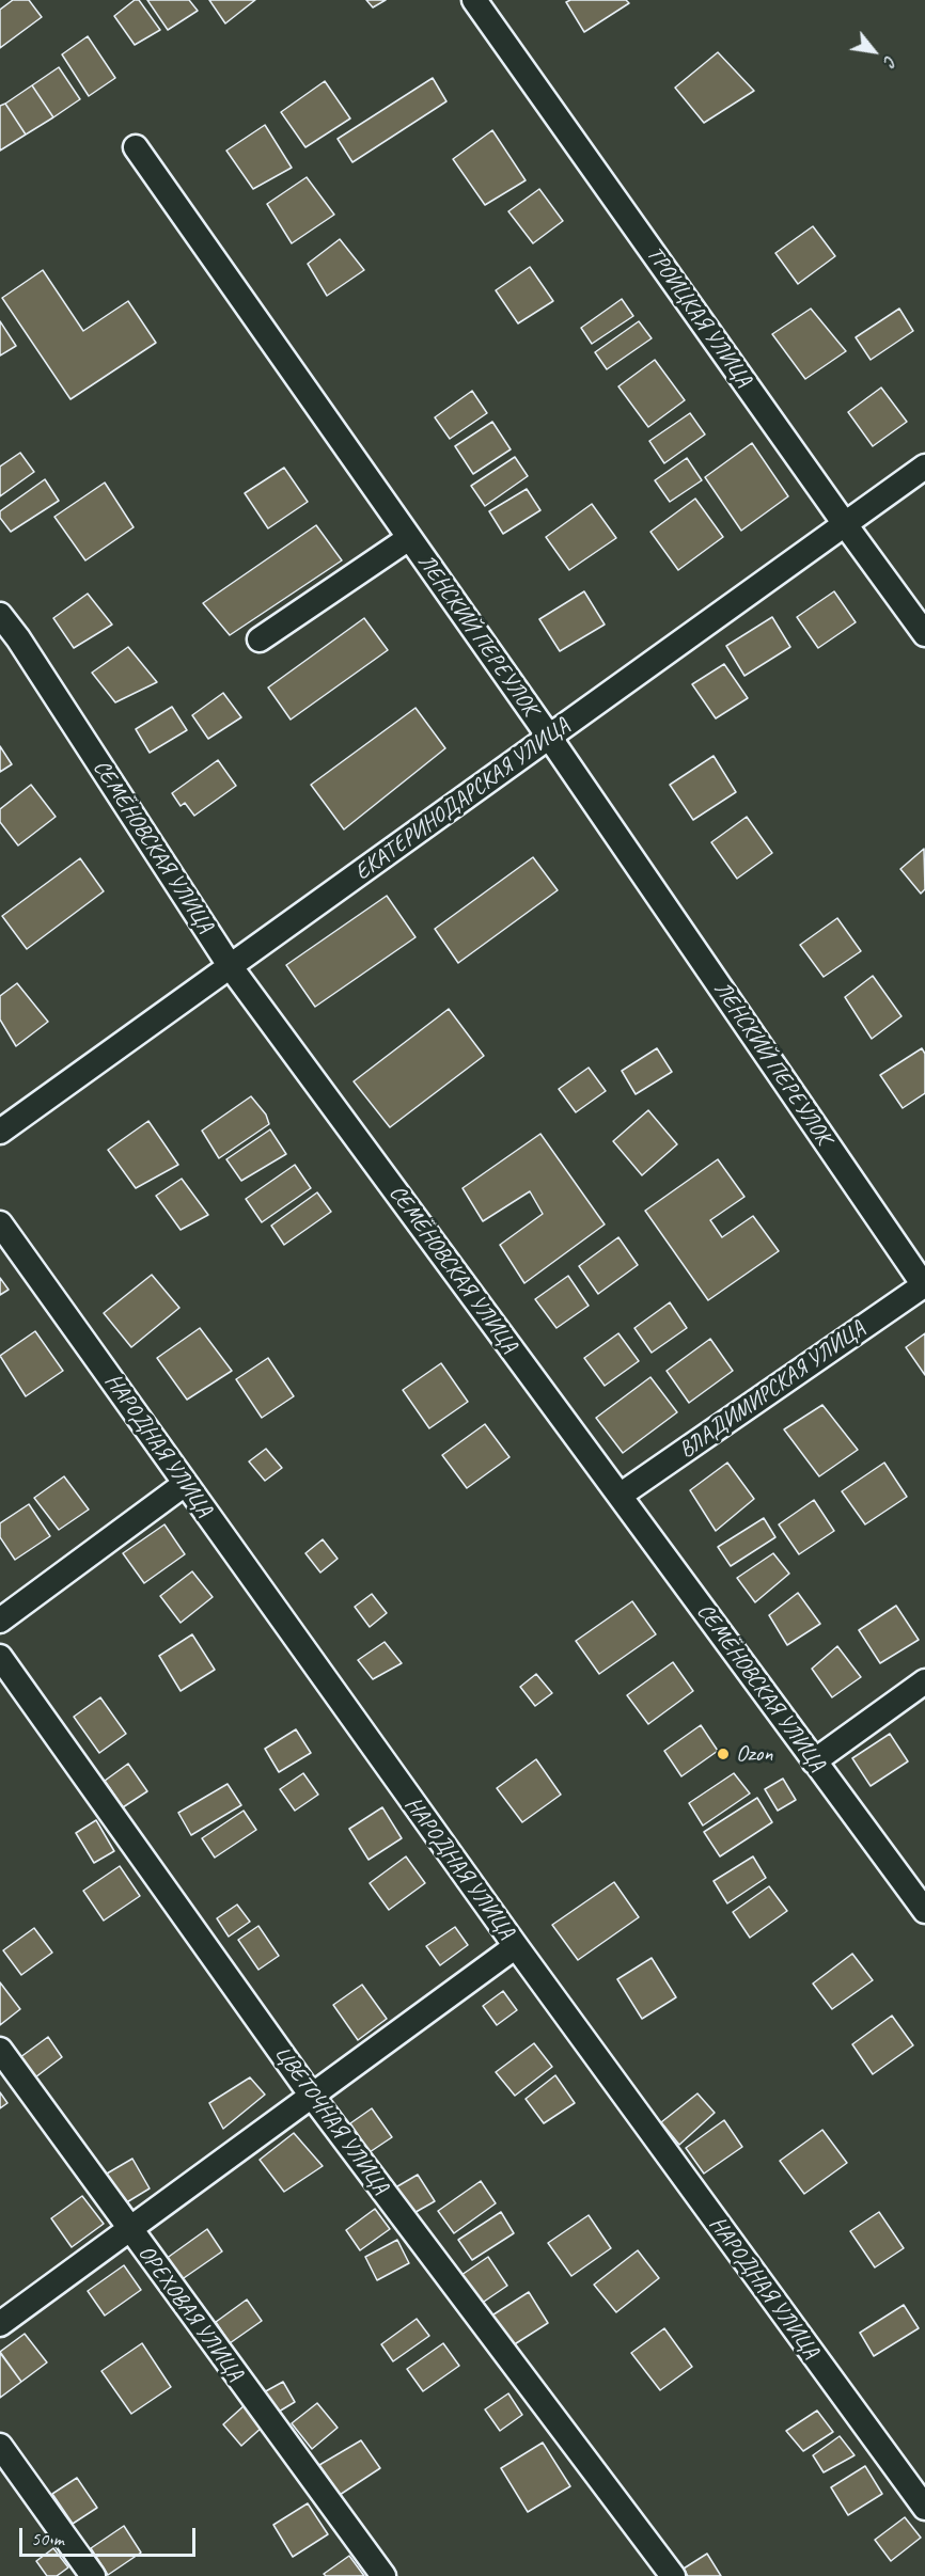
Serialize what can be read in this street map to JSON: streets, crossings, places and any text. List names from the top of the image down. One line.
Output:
{"streets":{"street":["ТРОИЦКАЯ УЛИЦА","ЛЕНСКИЙ ПЕРЕУЛОК","ЕКАТЕРИНОДАРСКАЯ УЛИЦА","СЕМЁНОВСКАЯ УЛИЦА","ВЛАДИМИРСКАЯ УЛИЦА","НАРОДНАЯ УЛИЦА","ЦВЕТОЧНАЯ УЛИЦА","ОРЕХОВАЯ УЛИЦА"]},"crossings":[["ТРОИЦКАЯ УЛИЦА","ЕКАТЕРИНОДАРСКАЯ УЛИЦА"],["ЛЕНСКИЙ ПЕРЕУЛОК","ЕКАТЕРИНОДАРСКАЯ УЛИЦА"],["ЛЕНСКИЙ ПЕРЕУЛОК","ВЛАДИМИРСКАЯ УЛИЦА"],["ЕКАТЕРИНОДАРСКАЯ УЛИЦА","СЕМЁНОВСКАЯ УЛИЦА"],["СЕМЁНОВСКАЯ УЛИЦА","ВЛАДИМИРСКАЯ УЛИЦА"]],"places":["Ozon"],"scale_bar":"50 m","north":"bottom right"}
